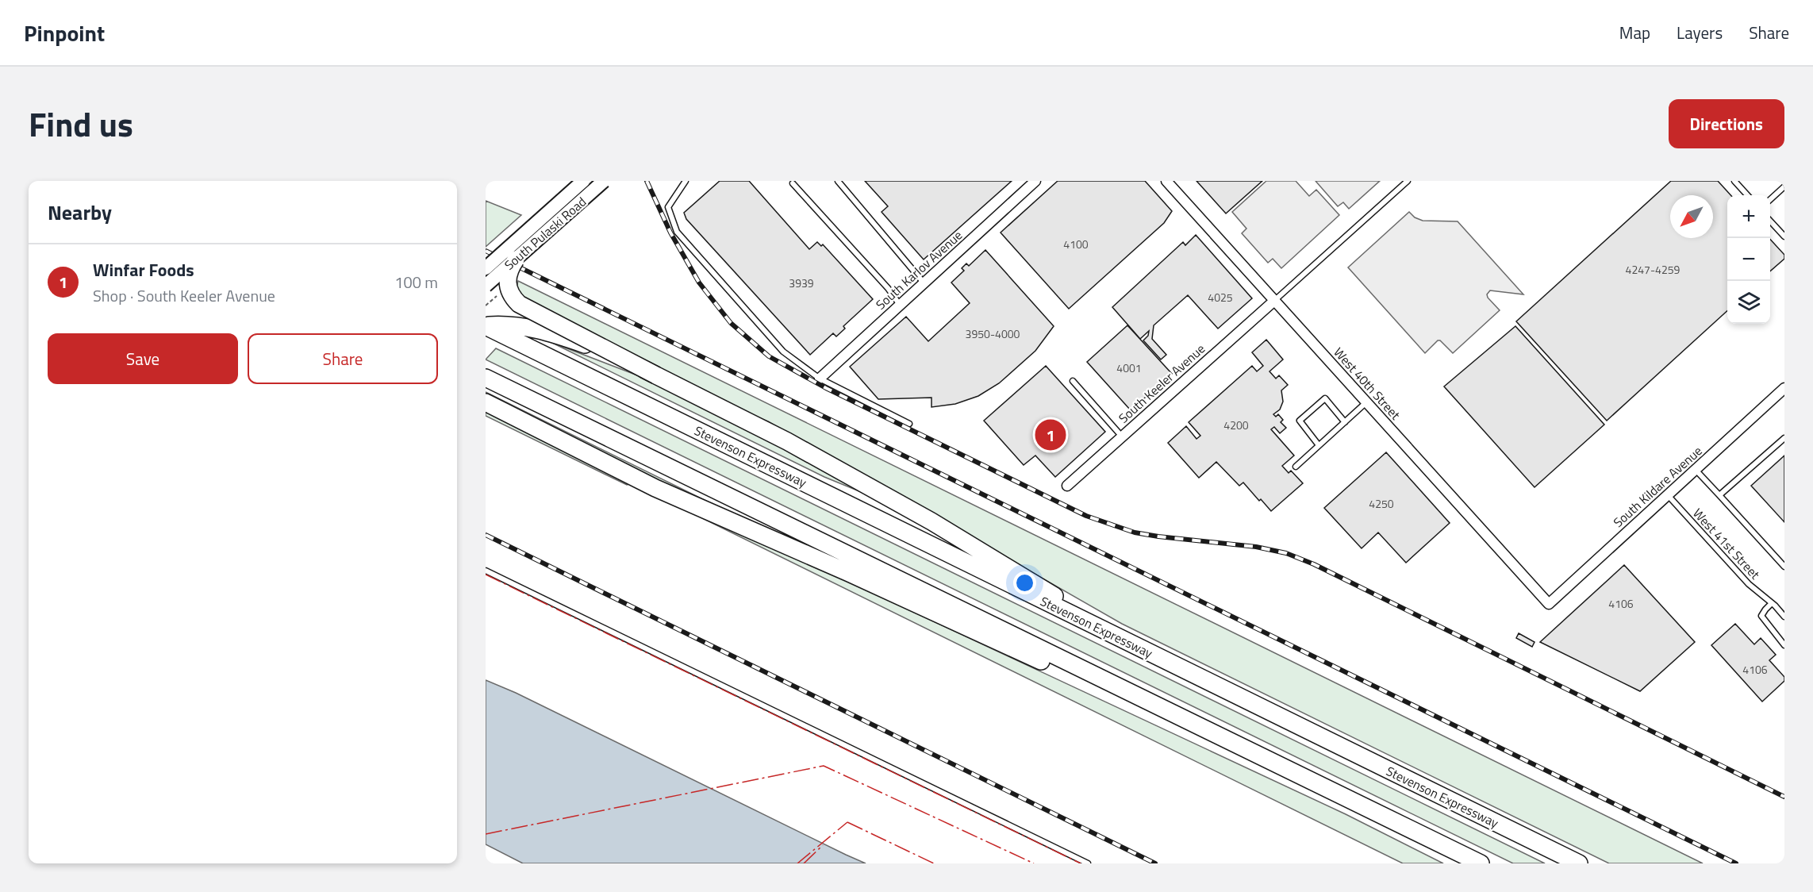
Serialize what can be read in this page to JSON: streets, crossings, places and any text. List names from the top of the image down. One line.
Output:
{"streets":{"highway":["Stevenson Expressway"],"main road":["South Pulaski Road"],"street":["South Karlov Avenue","South Keeler Avenue","West 40th Street","South Kildare Avenue"],"lane":["West 41st Street"]},"crossings":[["South Keeler Avenue","West 40th Street"],["West 40th Street","South Kildare Avenue"],["South Kildare Avenue","West 41st Street"]],"house_numbers":["4100","4247-4259","3939","4025","3950-4000","4001","4200","4250","4106","4106"],"north":"bottom left","page":{"header":"Pinpoint","nav":["Map","Layers","Share"],"title":"Find us","buttons":["Directions",["Save","Share"]],"heading":"Nearby","map_buttons":["+","−"],"list":[{"mark":"1","name":"Winfar Foods","note":"Shop · South Keeler Avenue","value":"100 m"}],"pins":"1"}}
